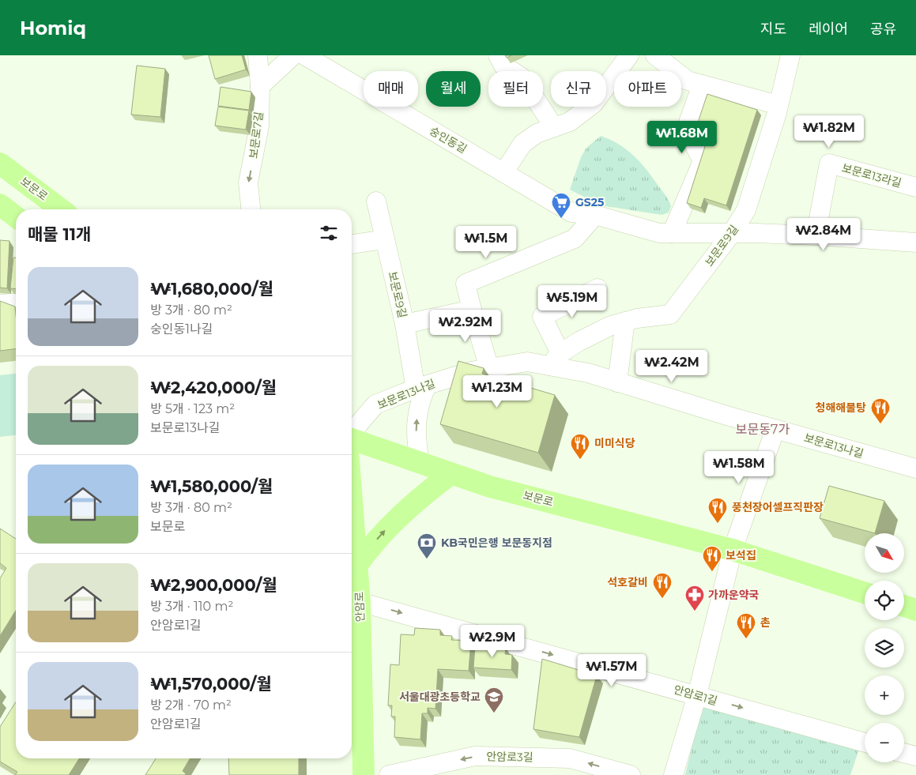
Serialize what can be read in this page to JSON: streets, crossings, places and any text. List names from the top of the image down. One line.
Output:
{"streets":{"main road":["보문로","안암로"],"street":["보문로7길","숭인동길","보문로13라길","보문로9길","보문로13나길","안암로1길","안암로3길"]},"crossings":[["숭인동길","보문로9길"],["보문로9길","보문로13나길"],["안암로","안암로1길"]],"one_way":["보문로7길","안암로1길","안암로3길"],"districts":["보문동7가"],"places":{"supermarket":["GS25"],"restaurant":["청해해물탕","미미식당","풍천장어셀프직판장","보석집","석호갈비","촌"],"bank":["KB국민은행 보문동지점"],"pharmacy":["가까운약국"],"school or university":["서울대광초등학교"]},"north":"bottom right","page":{"header":"Homiq","nav":["지도","레이어","공유"],"chip":["매매","월세","필터","신규","아파트"],"price":["₩1.82M","₩1.68M","₩2.84M","₩1.5M","₩5.19M","₩2.92M","₩2.42M","₩1.23M","₩1.58M","₩2.9M","₩1.57M"],"heading":"매물 11개","list":[{"name":"₩1,680,000/월","note":"방 3개 · 80 m² · 숭인동1나길"},{"name":"₩2,420,000/월","note":"방 5개 · 123 m² · 보문로13나길"},{"name":"₩1,580,000/월","note":"방 3개 · 80 m² · 보문로"},{"name":"₩2,900,000/월","note":"방 3개 · 110 m² · 안암로1길"},{"name":"₩1,570,000/월","note":"방 2개 · 70 m² · 안암로1길"}],"map_buttons":["+","−"]}}
